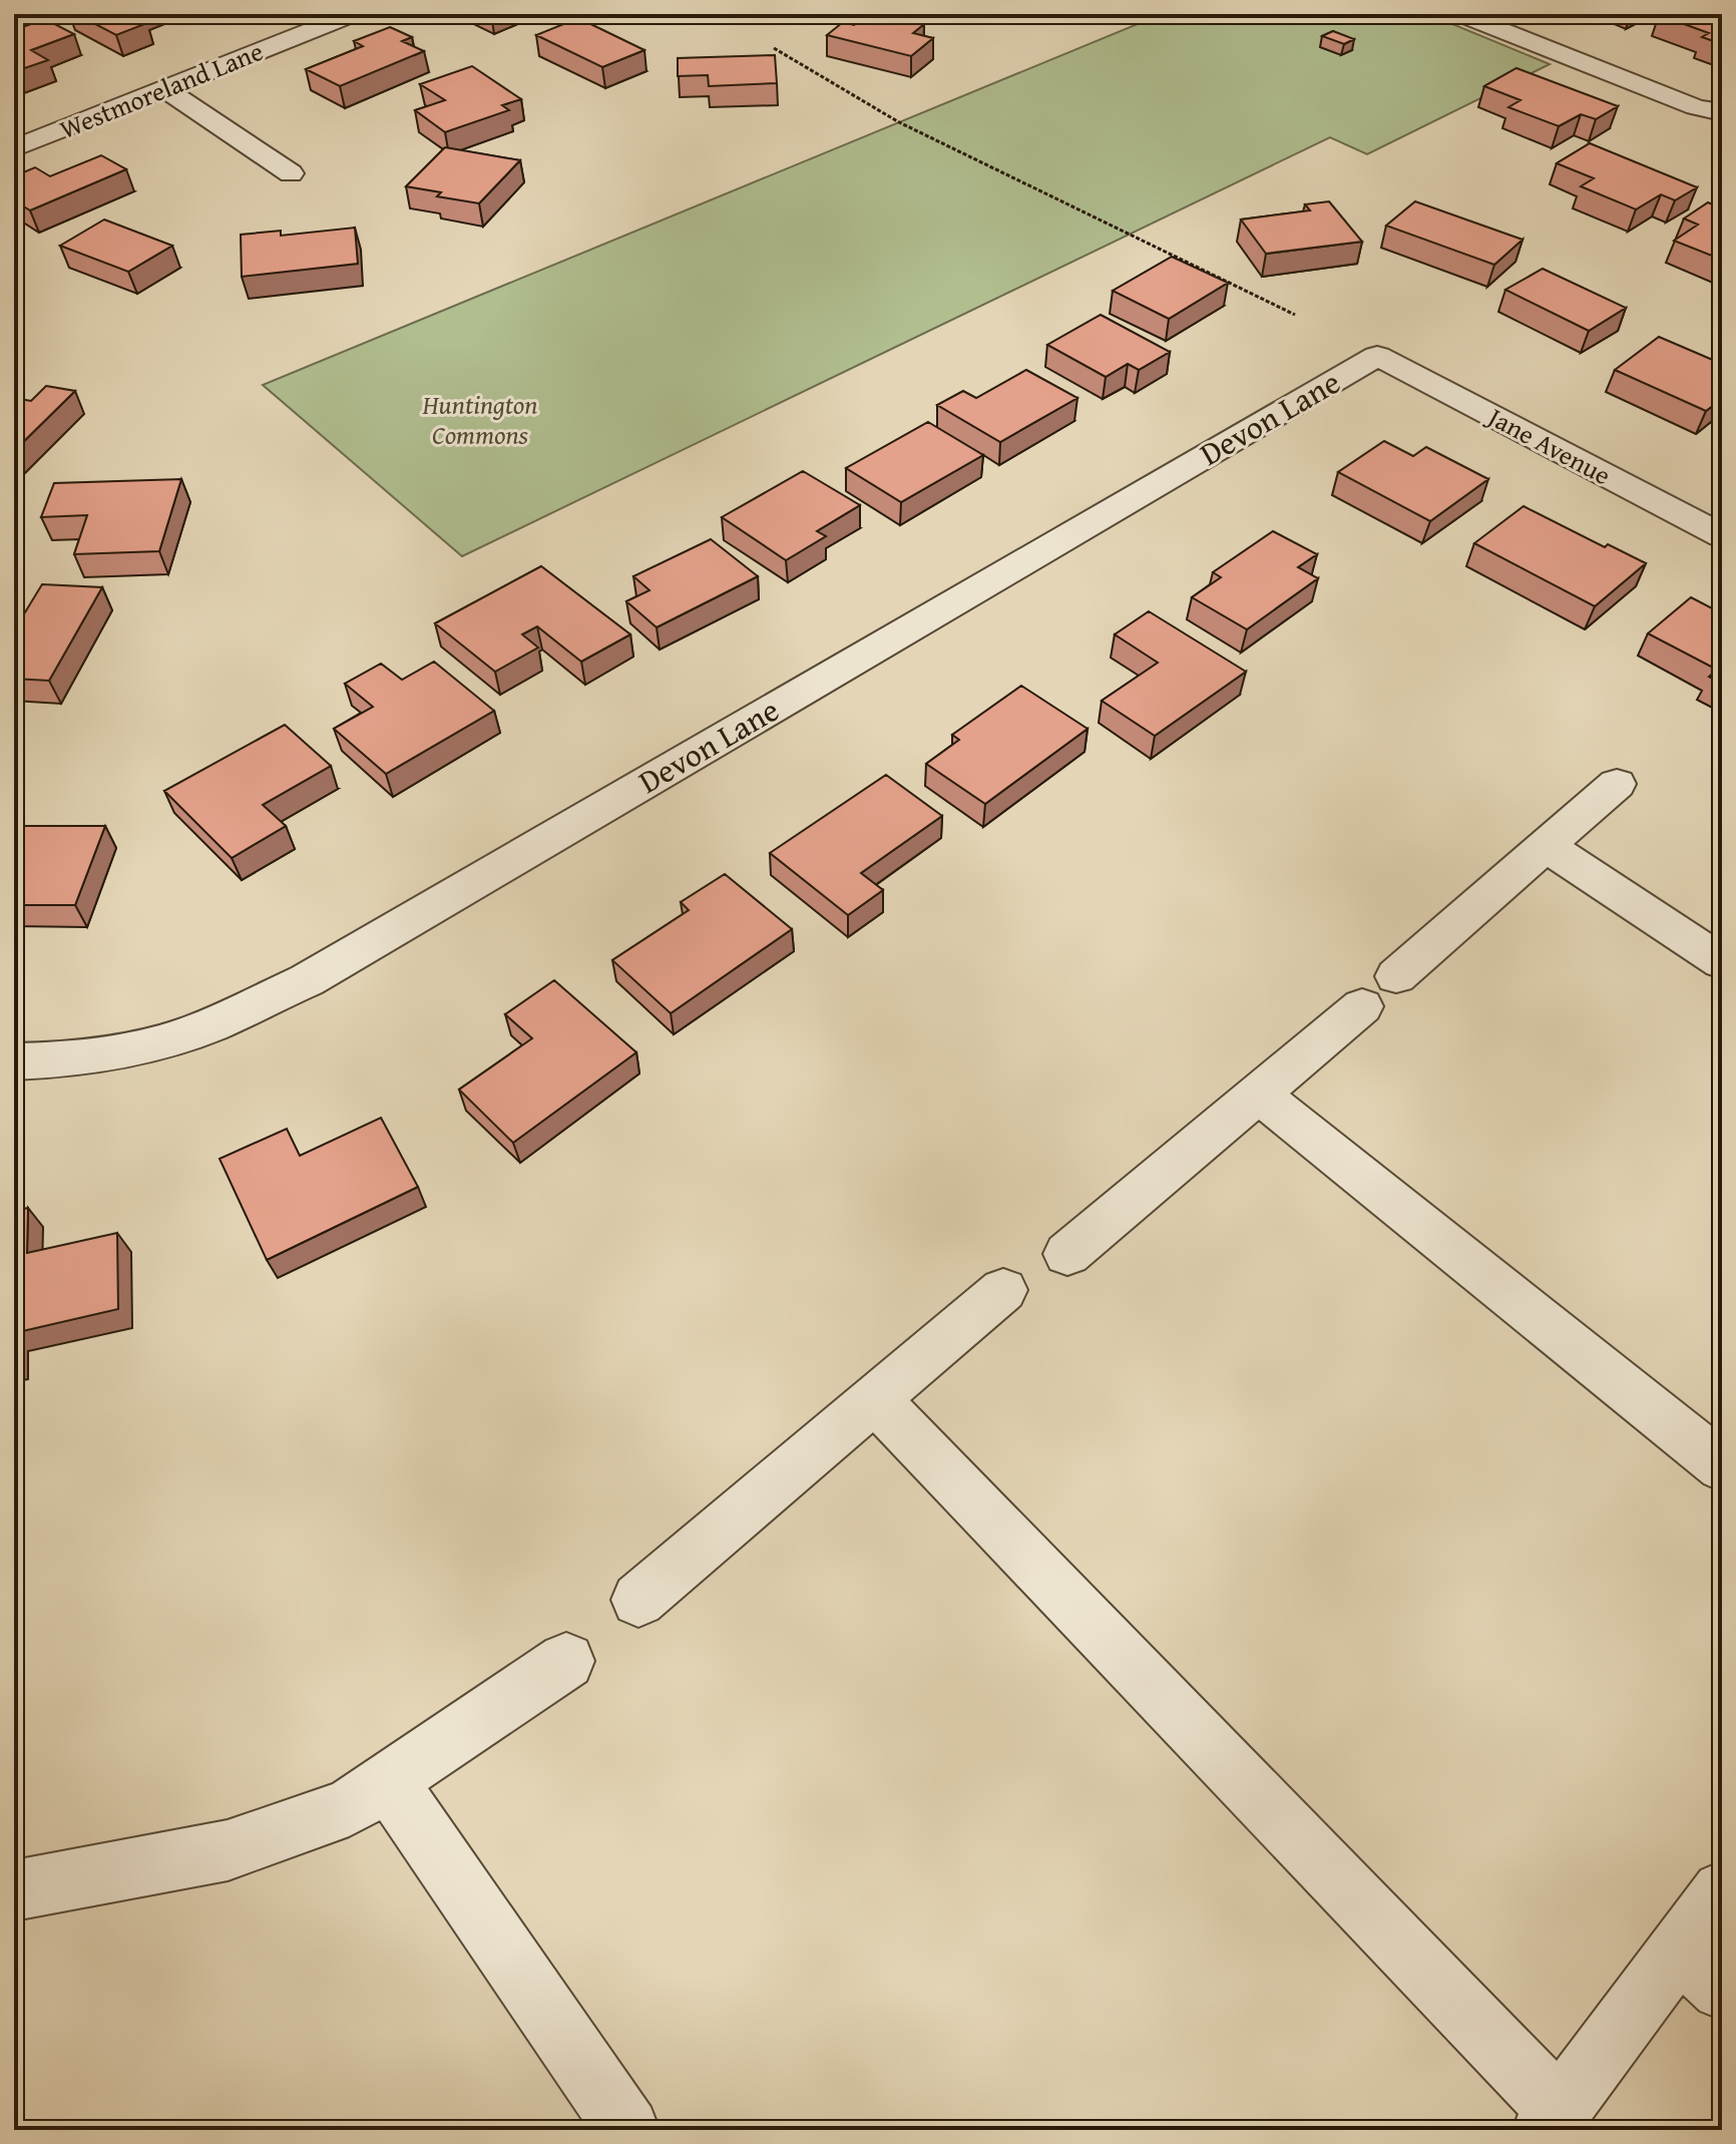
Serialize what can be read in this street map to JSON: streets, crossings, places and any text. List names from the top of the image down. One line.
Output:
{"streets":{"street":["Westmoreland Lane","Devon Lane","Jane Avenue"]},"crossings":[["Devon Lane","Jane Avenue"]],"parks":["Huntington Commons"]}
